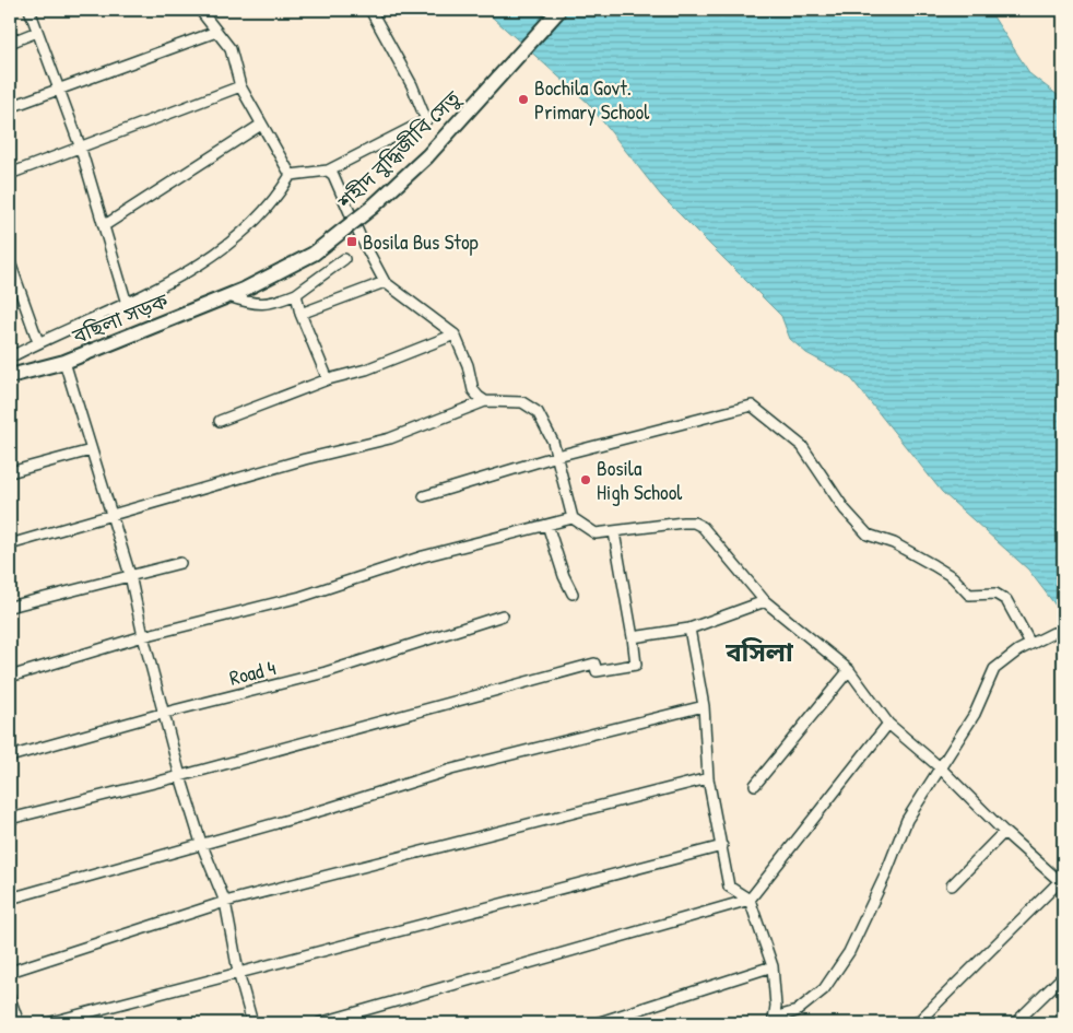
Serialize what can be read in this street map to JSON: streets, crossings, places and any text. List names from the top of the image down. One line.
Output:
{"streets":{"main road":["শহীদ বুদ্ধিজীবি সেতু","বছিলা সড়ক"],"street":["Road 4"]},"crossings":[["শহীদ বুদ্ধিজীবি সেতু","বছিলা সড়ক"]],"districts":["বসিলা"],"places":{"other":["Bochila Govt. Primary School","Bosila High School"],"transit":["Bosila Bus Stop"]}}
